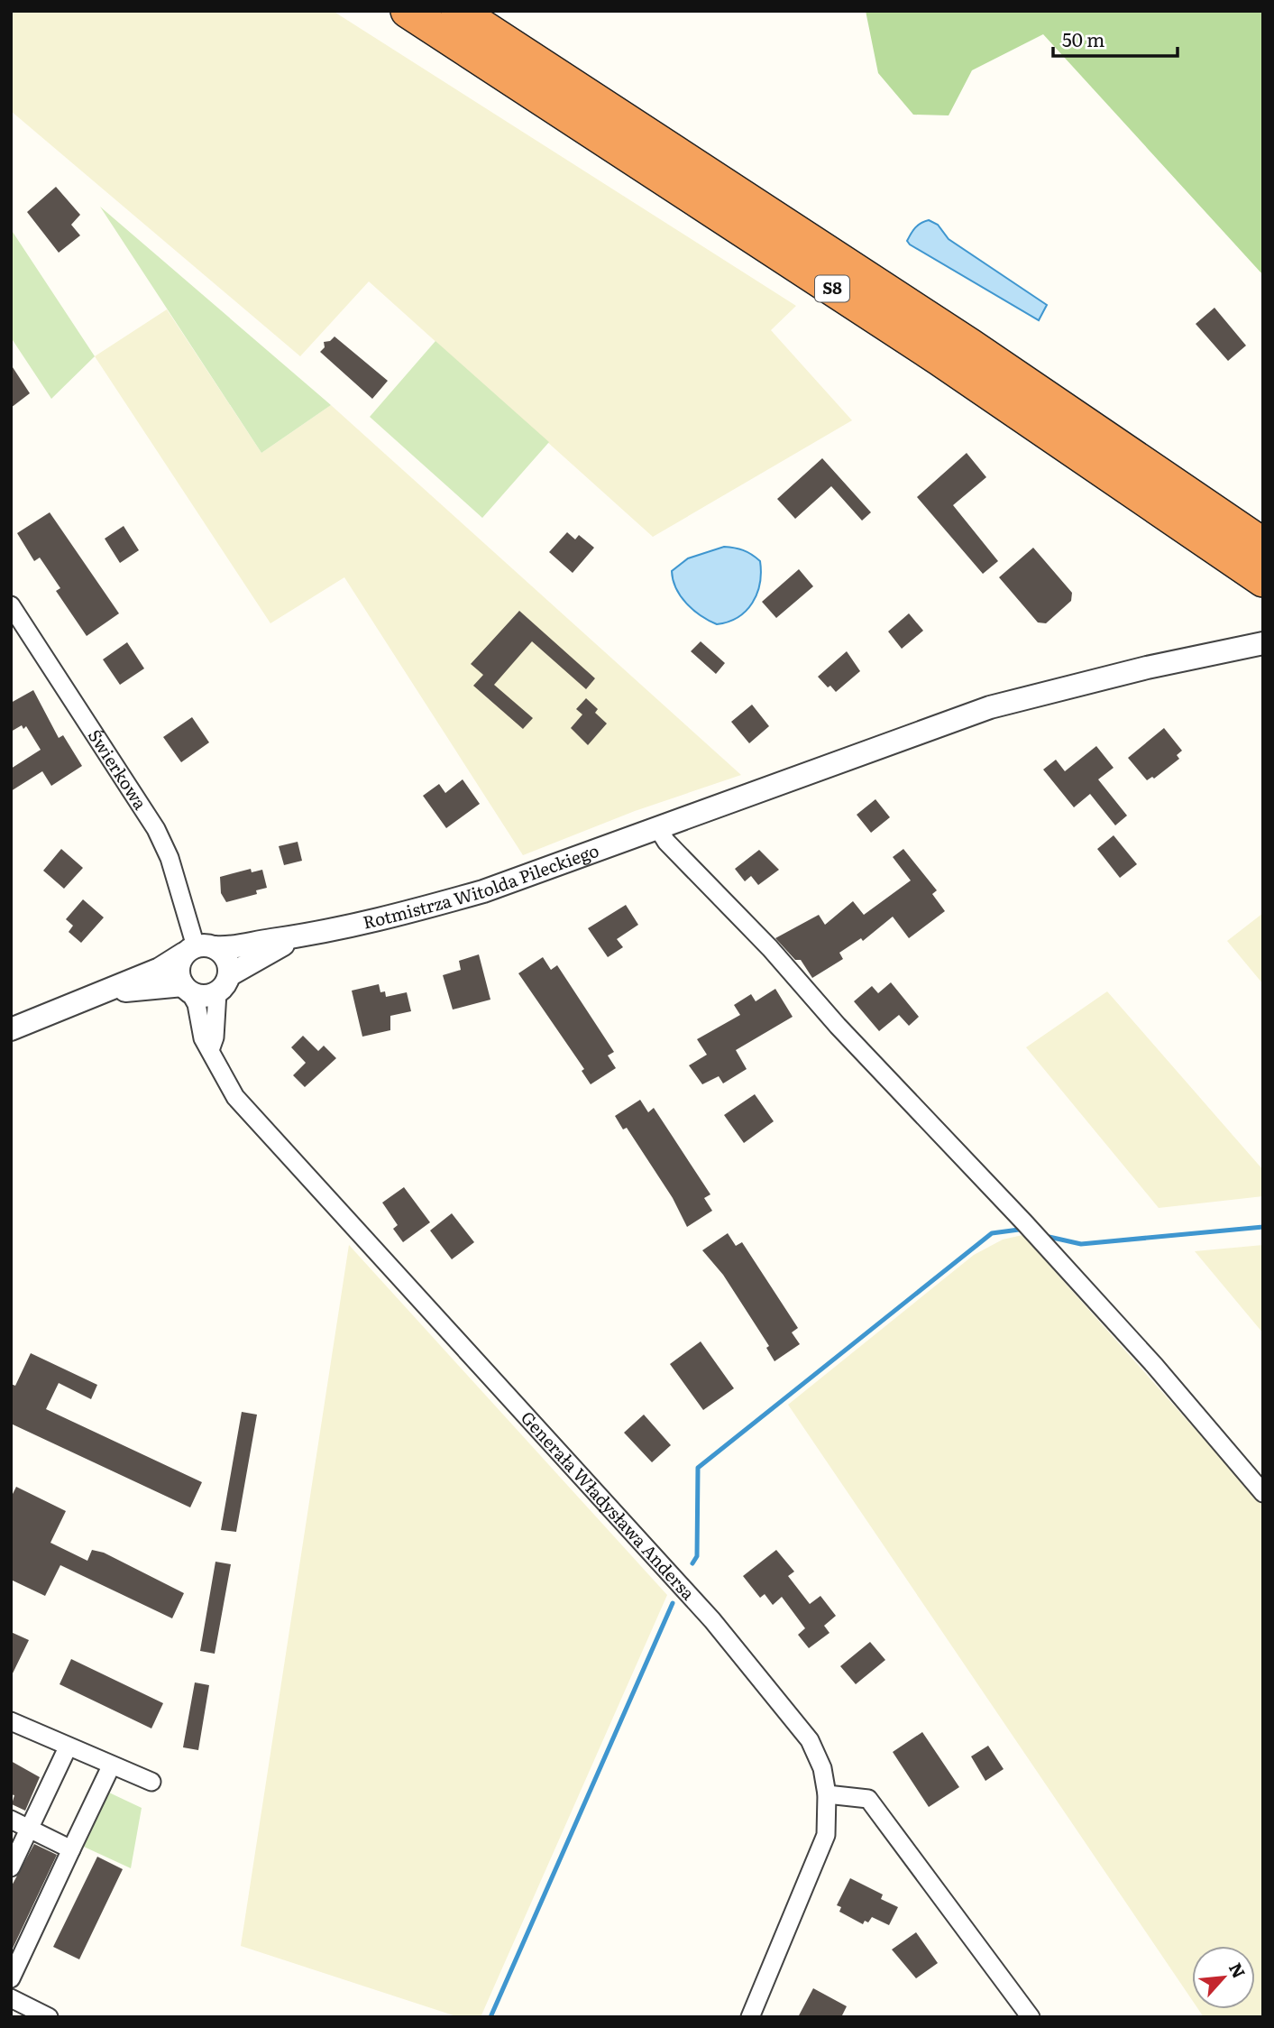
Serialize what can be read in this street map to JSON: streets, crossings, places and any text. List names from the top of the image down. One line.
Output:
{"streets":{"highway":["S8"],"street":["Świerkowa","Rotmistrza Witolda Pileckiego","Generała Władysława Andersa"]},"crossings":[["Świerkowa","Rotmistrza Witolda Pileckiego"],["Świerkowa","Generała Władysława Andersa"],["Rotmistrza Witolda Pileckiego","Generała Władysława Andersa"]],"scale_bar":"50 m","north":"top right"}
